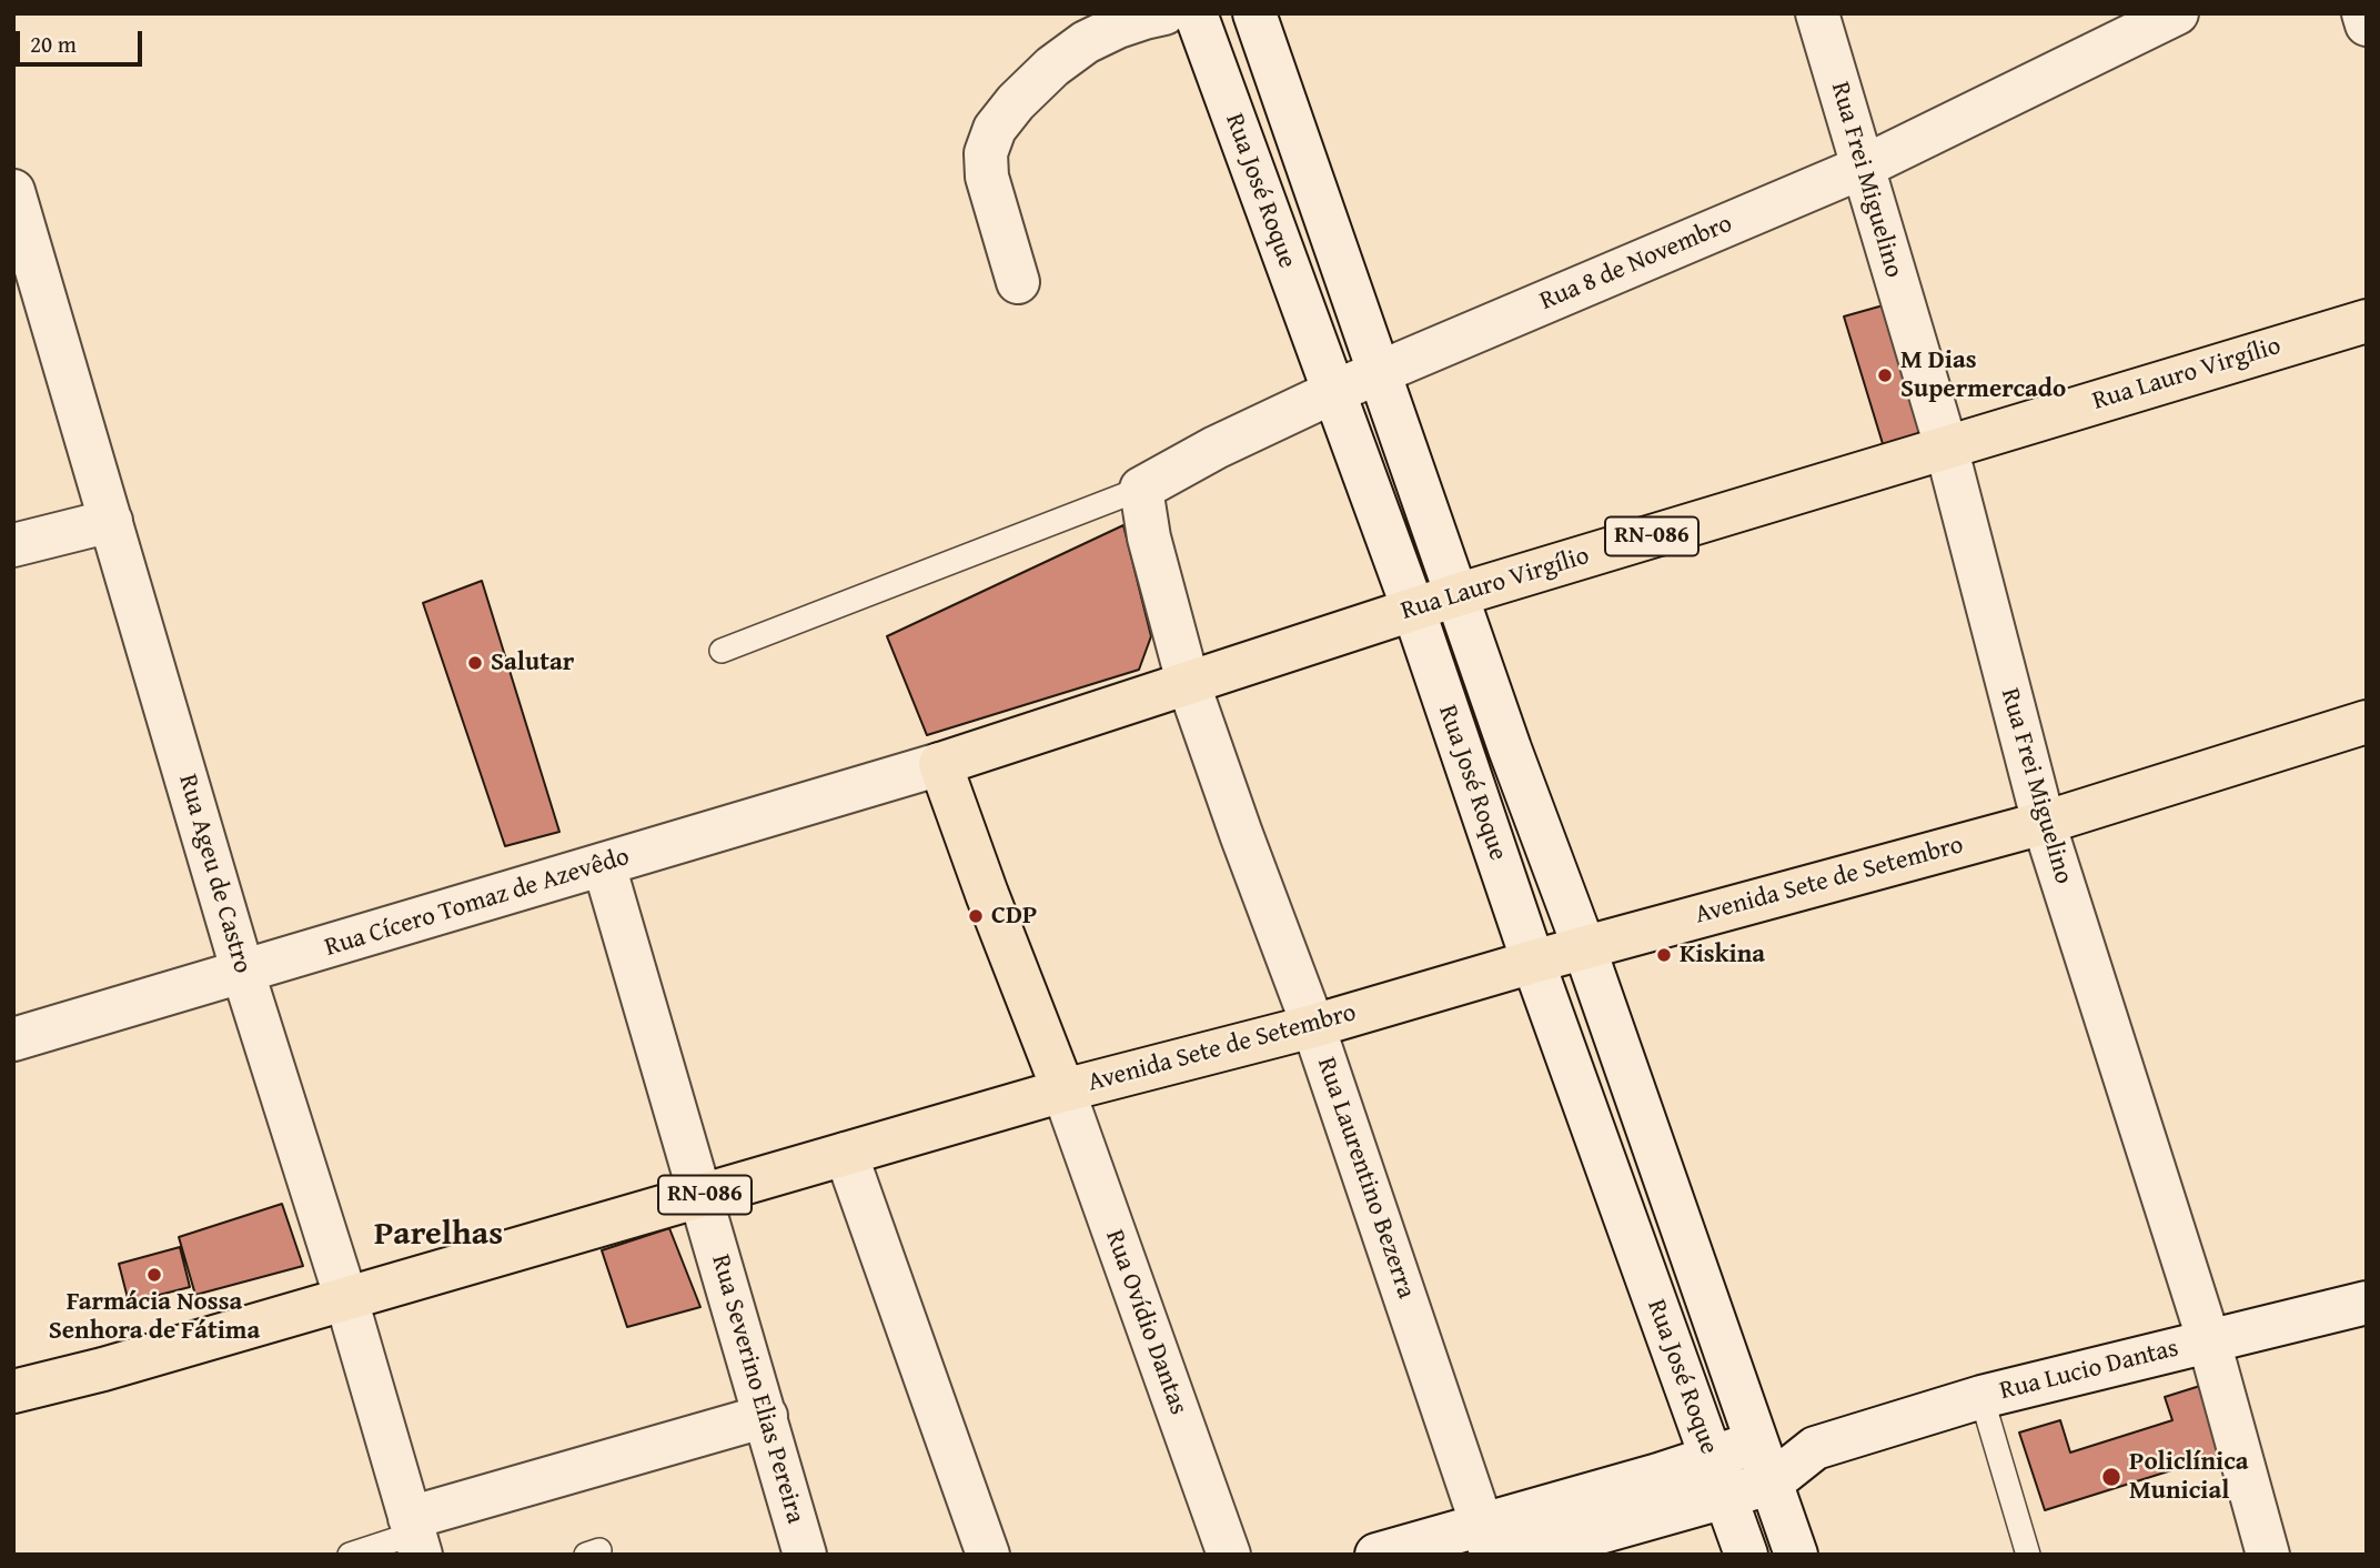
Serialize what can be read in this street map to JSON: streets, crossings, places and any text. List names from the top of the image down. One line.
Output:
{"streets":{"main road":["Rua Lauro Virgílio","RN-086","Avenida Sete de Setembro"],"street":["Rua Frei Miguelino","Rua José Roque","Rua 8 de Novembro","Rua Ageu de Castro","Rua Cícero Tomaz de Azevêdo","Rua Laurentino Bezerra","Rua Ovídio Dantas","Rua Lucio Dantas","Rua Severino Elias Pereira"]},"crossings":[["Rua Frei Miguelino","Rua 8 de Novembro"],["Rua Frei Miguelino","Rua Lauro Virgílio"],["Rua Frei Miguelino","Avenida Sete de Setembro"],["Rua Frei Miguelino","Rua Lucio Dantas"],["Rua José Roque","Rua 8 de Novembro"],["Rua José Roque","Rua Lauro Virgílio"],["Rua José Roque","Avenida Sete de Setembro"],["Rua José Roque","Rua Lucio Dantas"],["Rua 8 de Novembro","Rua Laurentino Bezerra"],["Rua Lauro Virgílio","Rua Cícero Tomaz de Azevêdo"],["Rua Lauro Virgílio","Rua Laurentino Bezerra"],["RN-086","Rua Ageu de Castro"],["RN-086","Avenida Sete de Setembro"],["RN-086","Rua Ovídio Dantas"],["RN-086","Rua Severino Elias Pereira"],["Rua Ageu de Castro","Rua Cícero Tomaz de Azevêdo"],["Avenida Sete de Setembro","Rua Laurentino Bezerra"],["Avenida Sete de Setembro","Rua Ovídio Dantas"],["Rua Cícero Tomaz de Azevêdo","Rua Severino Elias Pereira"],["Rua Laurentino Bezerra","Rua Lucio Dantas"]],"districts":["Parelhas"],"places":["M Dias Supermercado","Salutar","CDP","Kiskina","Farmácia Nossa Senhora de Fátima","Policlínica Municial"],"scale_bar":"20 m"}
